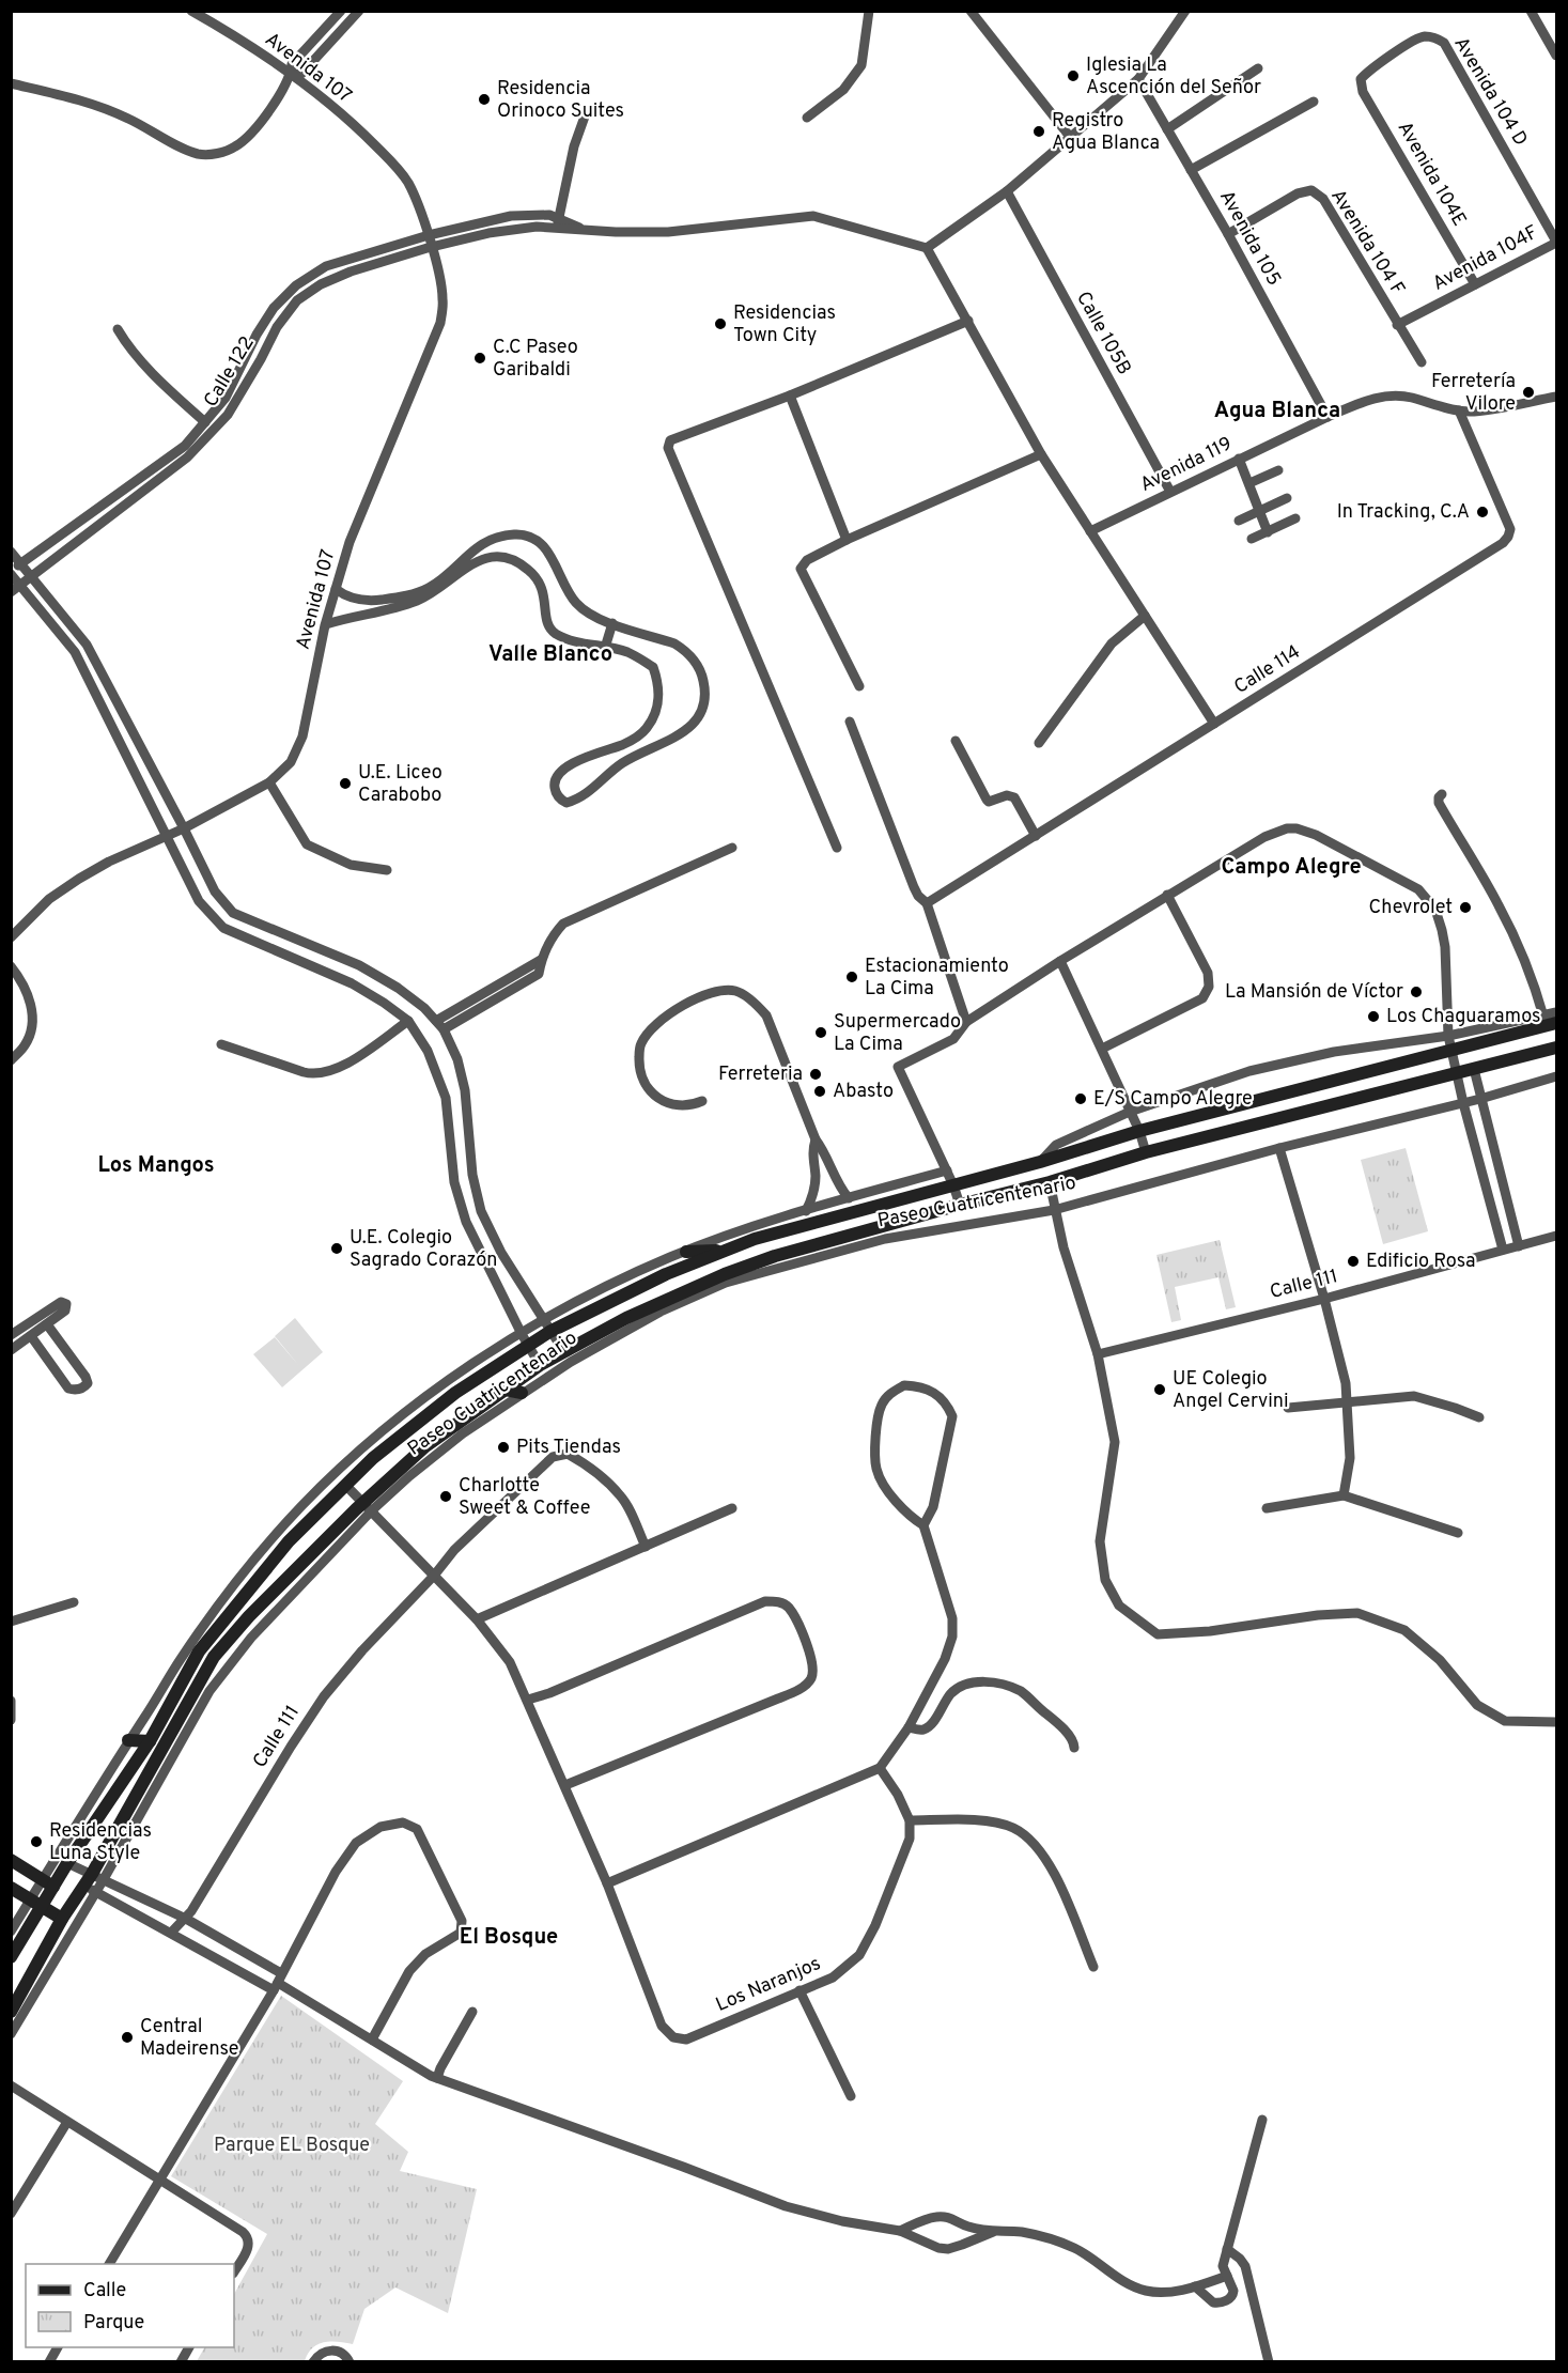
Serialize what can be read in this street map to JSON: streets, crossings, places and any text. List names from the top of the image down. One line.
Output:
{"streets":{"street":["Avenida 107","Avenida 104 D","Avenida 104E","Avenida 105","Avenida 104 F","Avenida 104F","Calle 105B","Calle 122","Avenida 119","Calle 114","Paseo Cuatricentenario","Calle 111","Los Naranjos"]},"crossings":[["Avenida 107","Calle 122"],["Avenida 104 D","Avenida 104E"],["Avenida 104 D","Avenida 104F"],["Avenida 104E","Avenida 104F"],["Avenida 105","Avenida 104 F"],["Avenida 105","Avenida 119"],["Avenida 104 F","Avenida 104F"],["Calle 105B","Avenida 119"],["Avenida 119","Calle 114"]],"districts":["Agua Blanca","Valle Blanco","Campo Alegre","Los Mangos","El Bosque"],"parks":["Parque EL Bosque"],"places":["Iglesia La Ascención del Señor","Residencia Orinoco Suites","Registro Agua Blanca","Residencias Town City","C.C Paseo Garibaldi","Ferretería Vilore","In Tracking, C.A","U.E. Liceo Carabobo","Chevrolet","Estacionamiento La Cima","La Mansión de Víctor","Los Chaguaramos","Supermercado La Cima","Ferreteria","Abasto","E/S Campo Alegre","U.E. Colegio Sagrado Corazón","Edificio Rosa","UE Colegio Angel Cervini","Pits Tiendas","Charlotte Sweet & Coffee","Residencias Luna Style","Central Madeirense"],"legend":["Calle","Parque"]}
